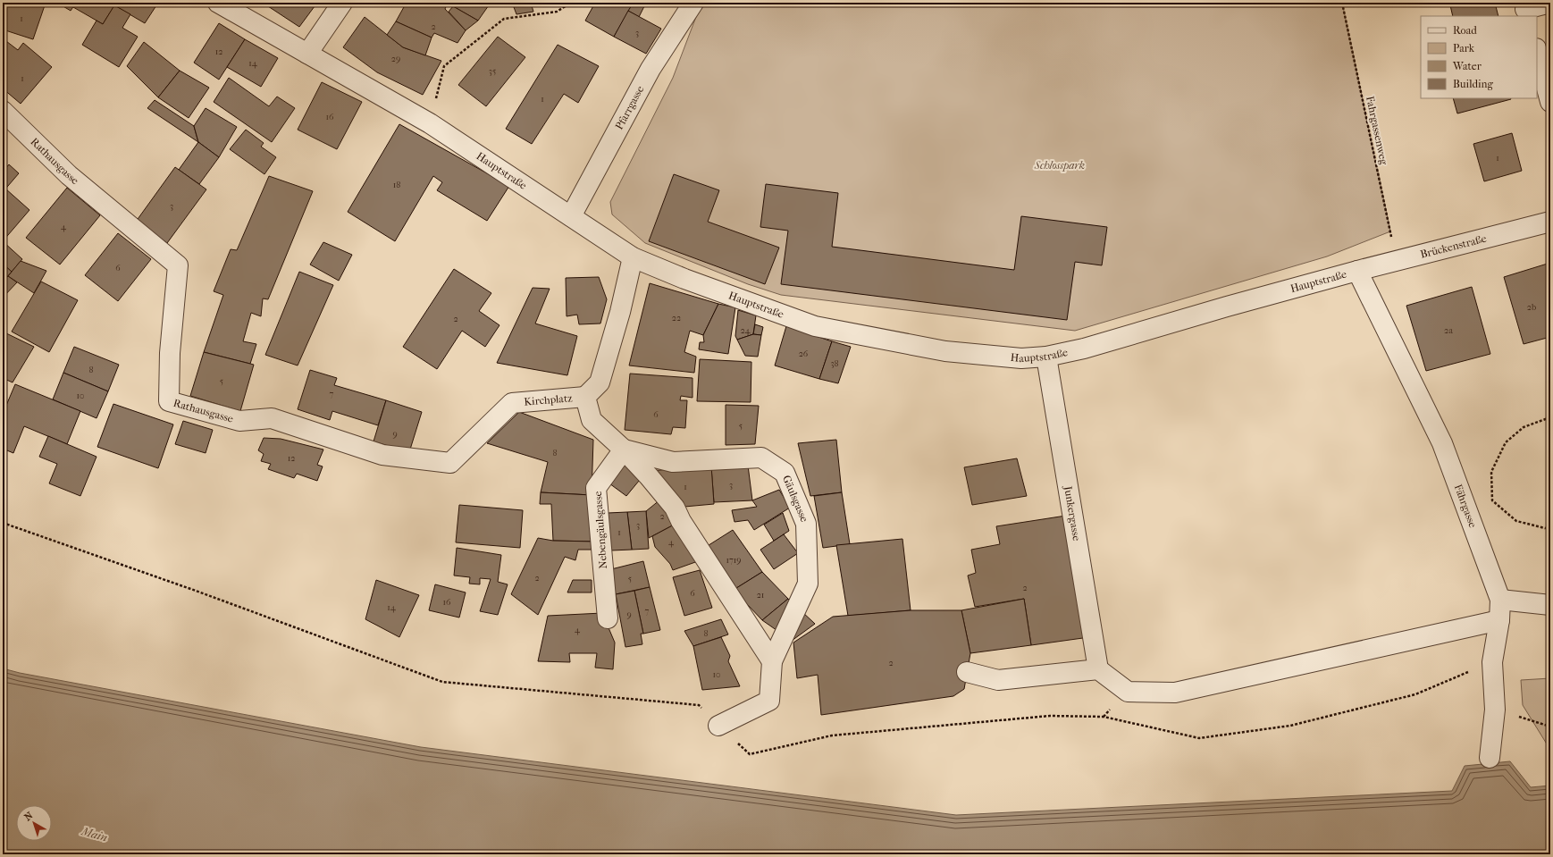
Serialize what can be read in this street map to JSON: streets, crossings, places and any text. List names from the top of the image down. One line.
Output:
{"streets":{"street":["Pfarrgasse","Rathausgasse","Hauptstraße","Brückenstraße","Kirchplatz","Gäulsgasse","Fährgasse","Junkergasse","Nebengäulsgasse"],"path":["Fahrgassenweg"]},"crossings":[["Pfarrgasse","Hauptstraße"],["Fahrgassenweg","Brückenstraße"],["Rathausgasse","Kirchplatz"],["Hauptstraße","Brückenstraße"],["Hauptstraße","Fährgasse"],["Hauptstraße","Junkergasse"],["Brückenstraße","Fährgasse"],["Kirchplatz","Gäulsgasse"],["Gäulsgasse","Nebengäulsgasse"]],"water":["Main"],"parks":["Schlosspark"],"house_numbers":["1","2","3","12","29","14","35","1","1","16","1","18","3","4","6","2b","22","2","24","2a","26","38","8","5","7","10","6","5","9","8","12","3","1","2","3","1","4","1719","2","5","2","6","21","16","14","7","9","4","8","2","10"],"legend":["Road","Park","Water","Building"],"north":"top left"}
